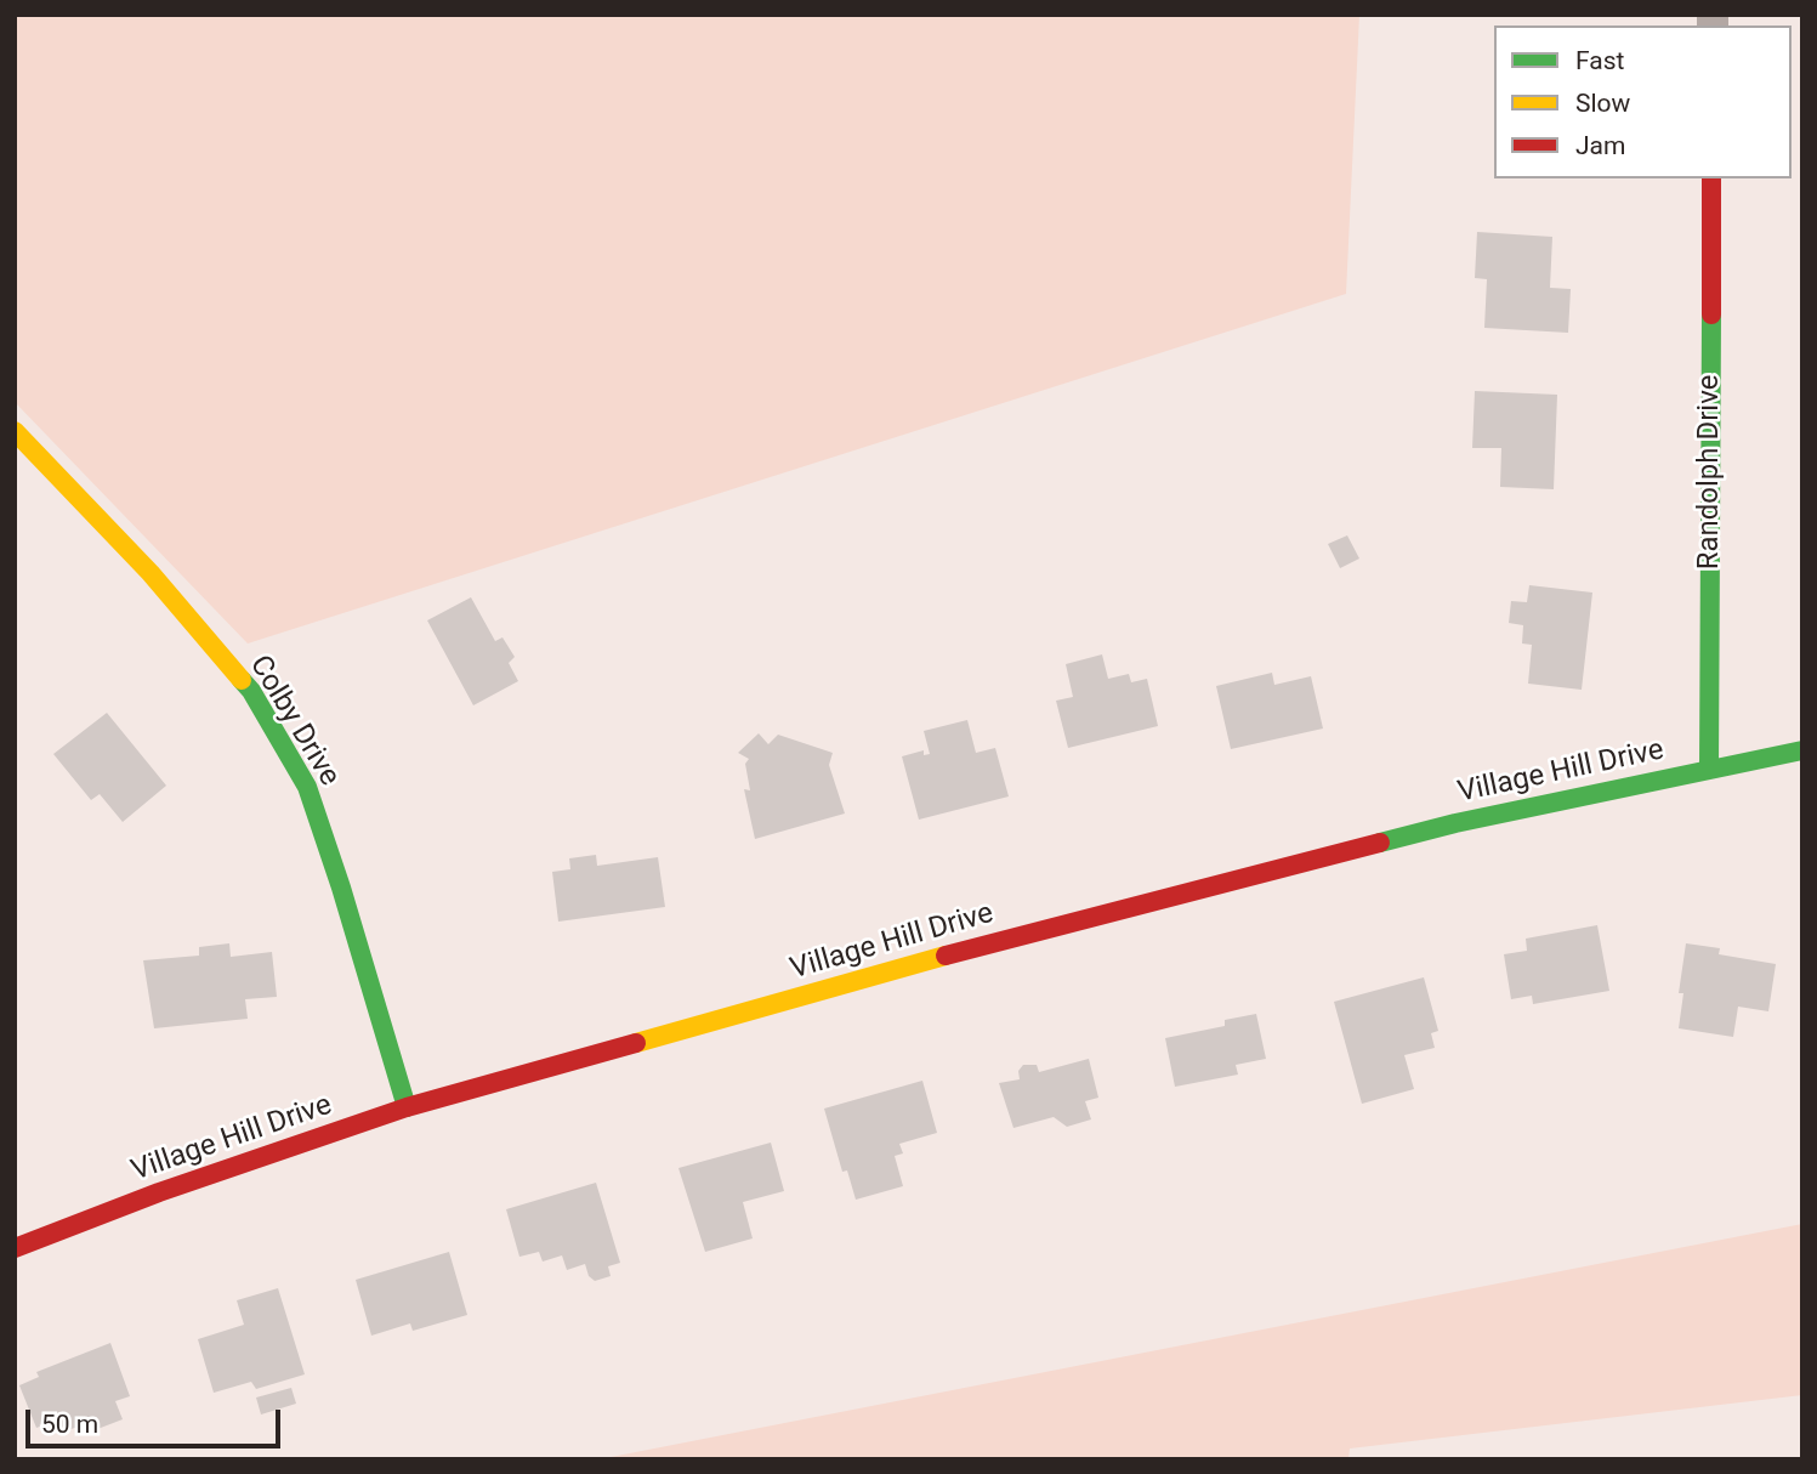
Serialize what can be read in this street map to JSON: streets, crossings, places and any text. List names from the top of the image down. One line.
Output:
{"streets":{"street":["Randolph Drive","Colby Drive","Village Hill Drive"]},"crossings":[["Randolph Drive","Village Hill Drive"],["Colby Drive","Village Hill Drive"]],"legend":["Fast","Slow","Jam"],"scale_bar":"50 m"}
